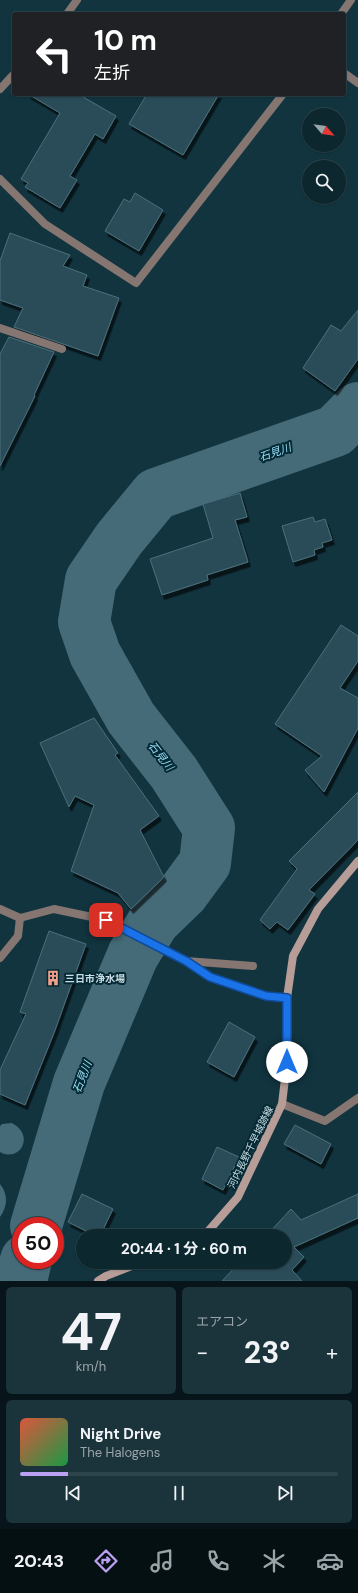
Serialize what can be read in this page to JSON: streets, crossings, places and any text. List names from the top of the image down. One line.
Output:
{"streets":{"main road":["河内長野千早城跡線"]},"water":["石見川"],"places":{"building":["三日市浄水場"]},"north":"bottom right","page":{"turn":["10 m","左折"],"limit":"50","trip":"20:44 · 1 分 · 60 m","tile":[["47","km/h"],"エアコン"],"heat":["−","23°","+"],"song":["Night Drive","The Halogens"],"tabs":"20:43"}}
